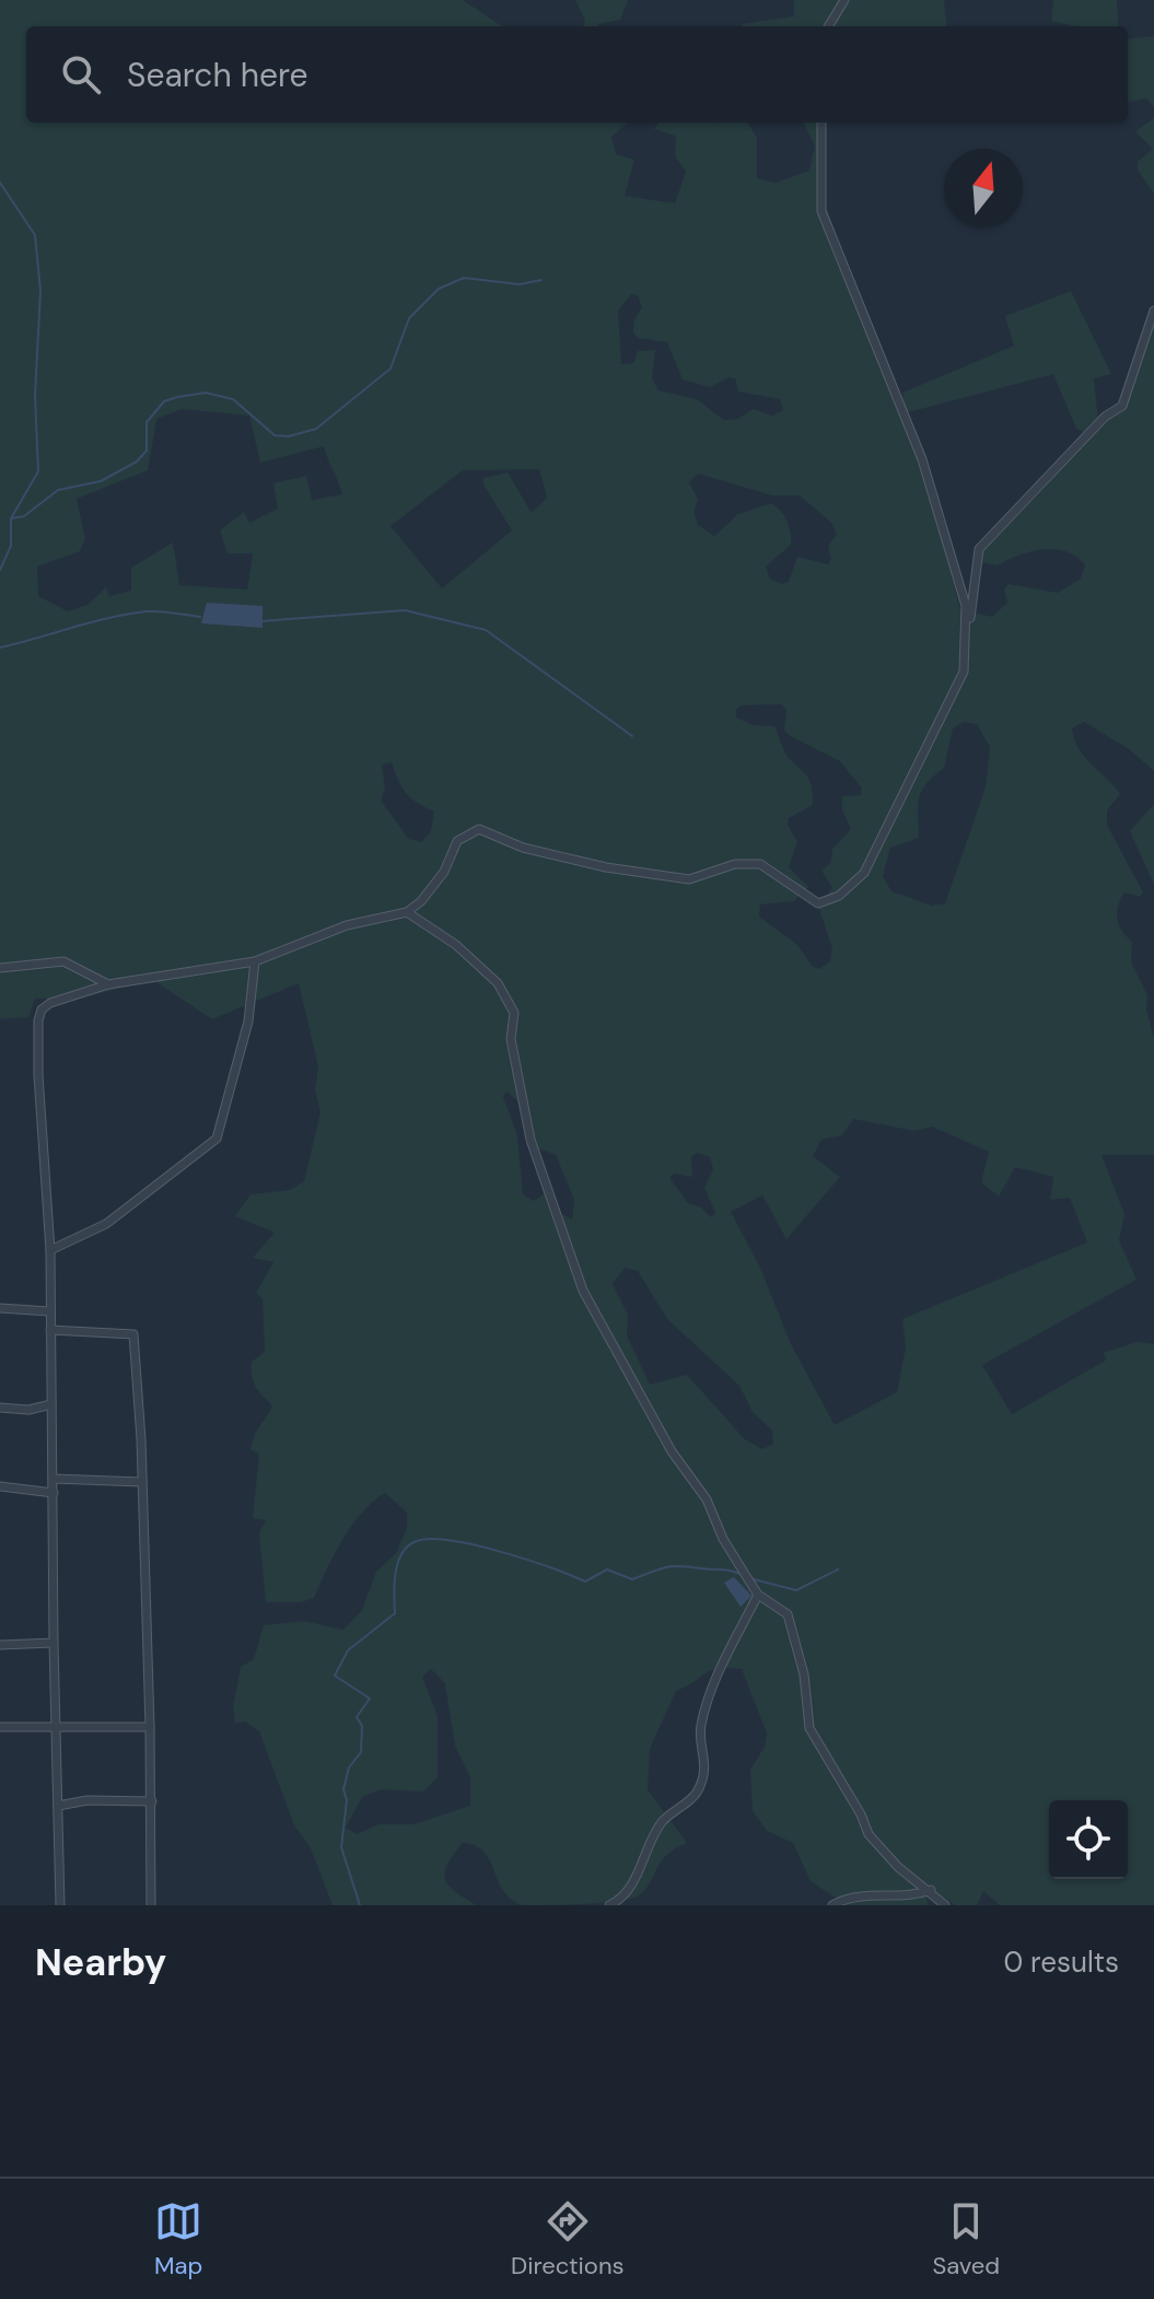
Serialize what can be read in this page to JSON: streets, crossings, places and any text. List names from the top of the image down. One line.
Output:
{"north":"top","page":{"search":"Search here","heading":["Nearby","0 results"],"nav":["Map","Directions","Saved"]}}
